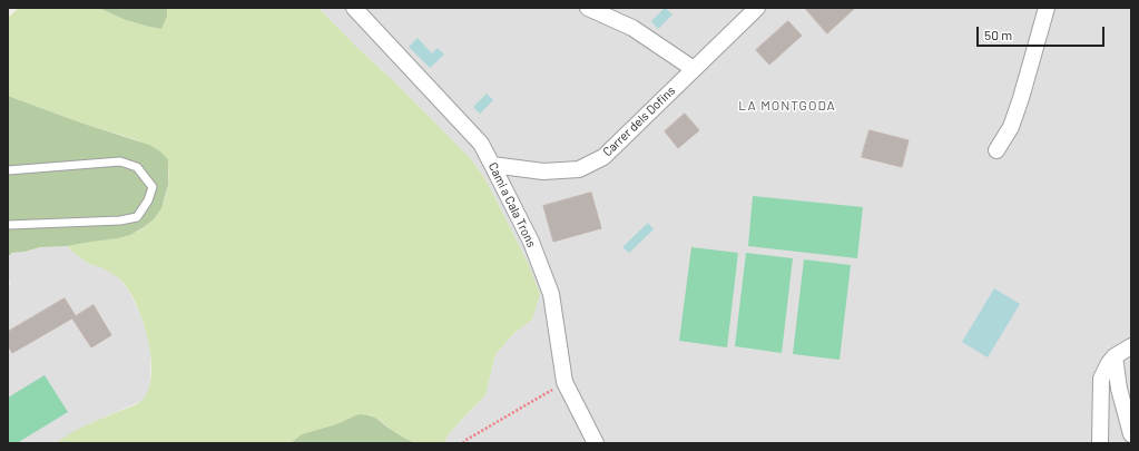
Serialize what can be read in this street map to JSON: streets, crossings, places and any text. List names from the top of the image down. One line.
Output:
{"streets":{"street":["Carrer dels Dofins","Camí a Cala Trons"]},"crossings":[["Carrer dels Dofins","Camí a Cala Trons"]],"districts":["LA MONTGODA"],"scale_bar":"50 m"}
